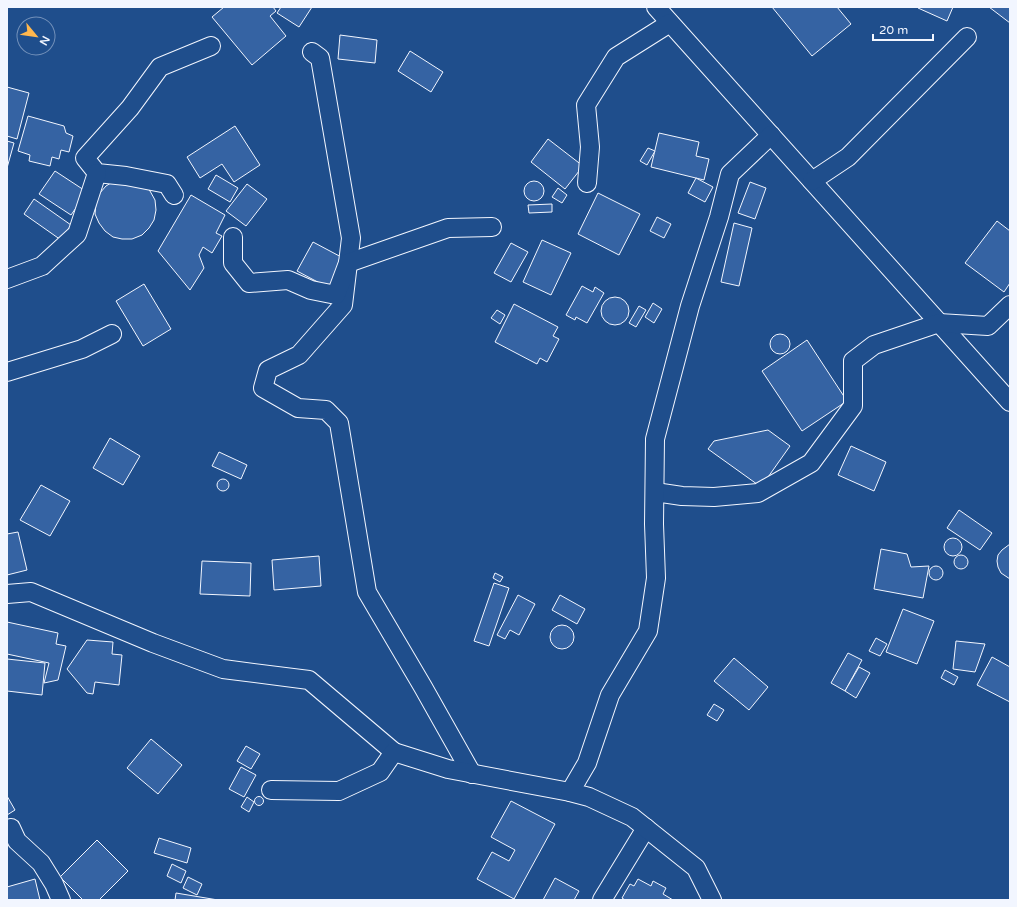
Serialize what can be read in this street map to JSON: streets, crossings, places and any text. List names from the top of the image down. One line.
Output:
{"scale_bar":"20 m","north":"bottom right"}
